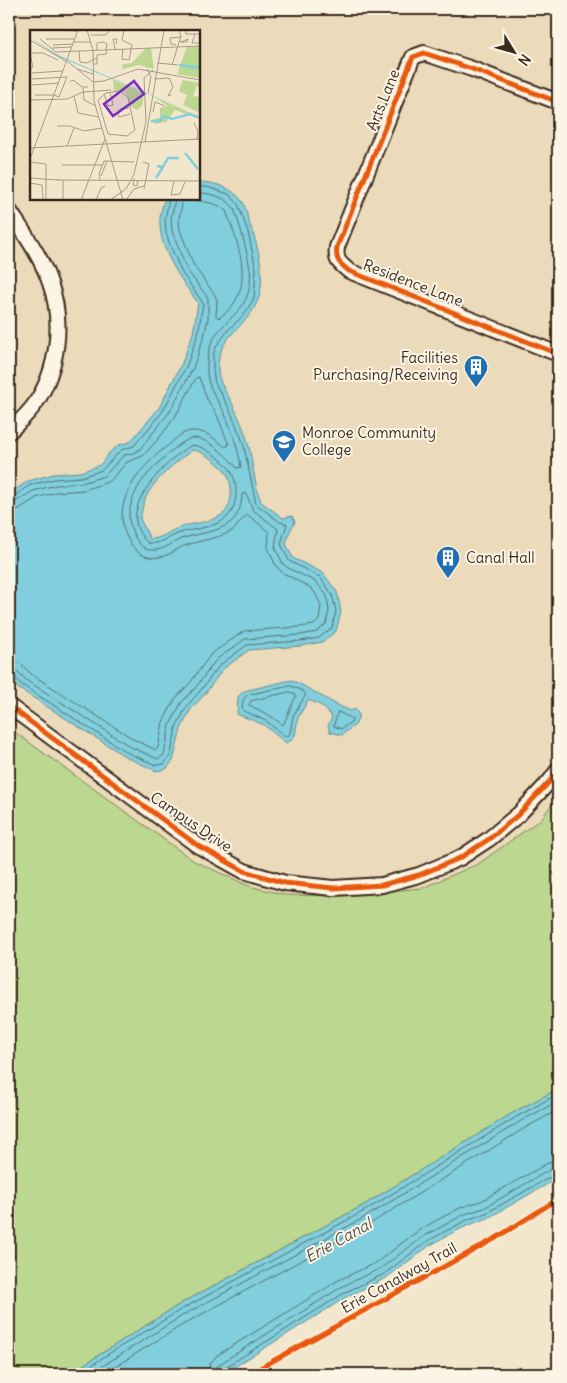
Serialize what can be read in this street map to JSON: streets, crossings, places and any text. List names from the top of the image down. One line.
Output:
{"streets":{"street":["Arts Lane","Residence Lane","Campus Drive"],"cycle path":["Erie Canalway Trail"]},"crossings":[["Arts Lane","Residence Lane"]],"water":["Erie Canal"],"places":{"building":["Facilities Purchasing/Receiving","Canal Hall"],"school or university":["Monroe Community College"]},"north":"bottom right"}
